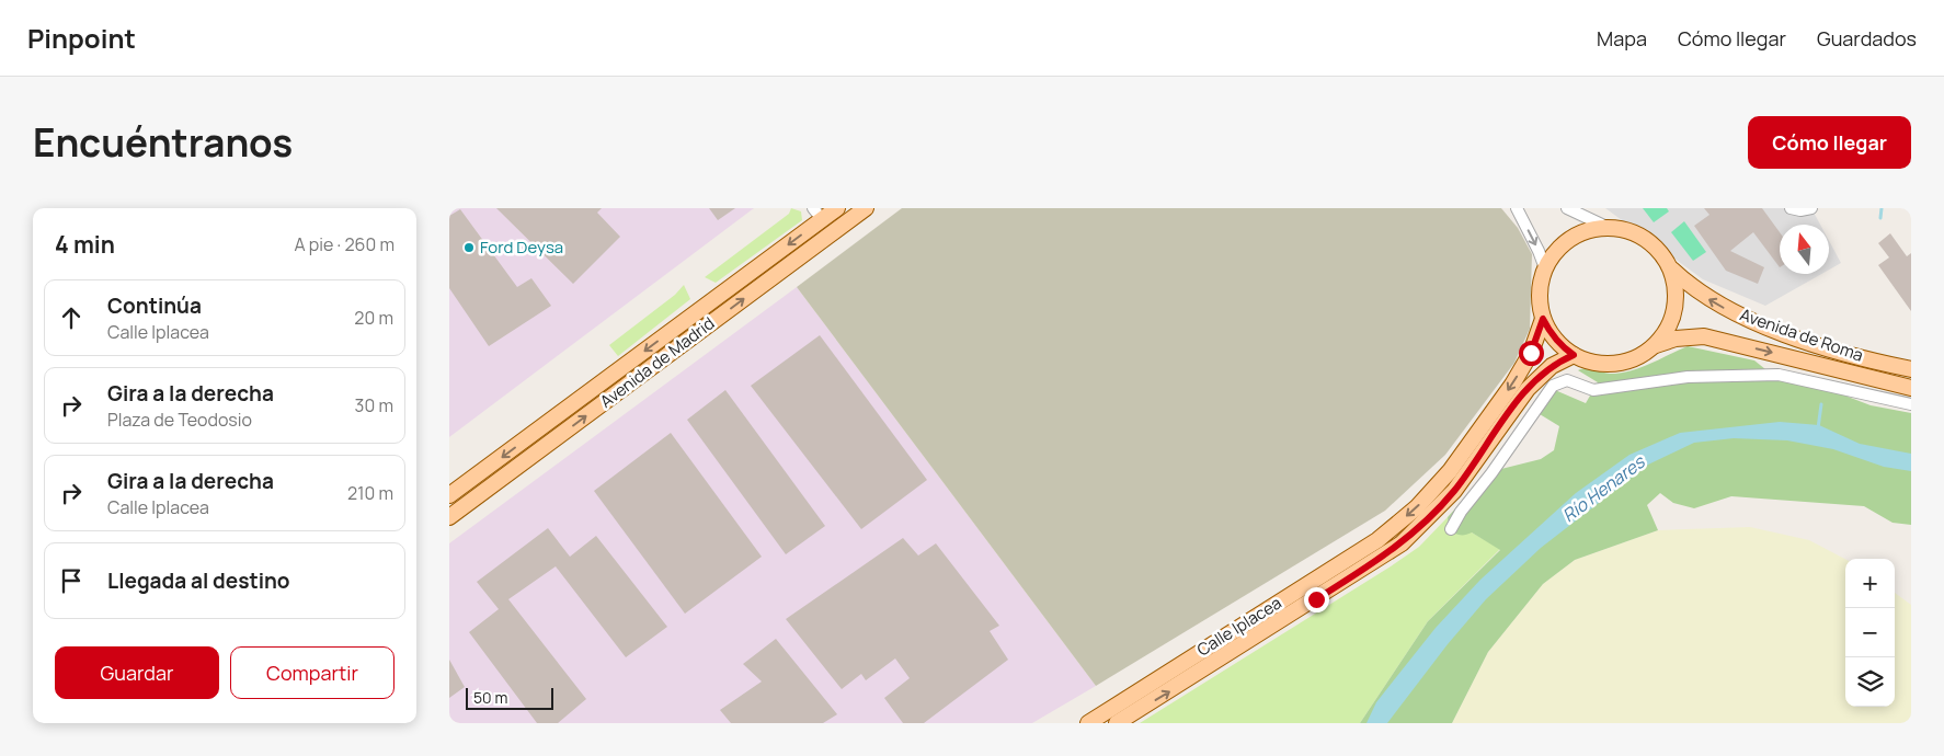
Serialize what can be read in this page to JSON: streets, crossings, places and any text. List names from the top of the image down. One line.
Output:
{"streets":{"main road":["Avenida de Roma","Avenida de Madrid","Calle Iplacea"]},"crossings":[["Avenida de Roma","Calle Iplacea"]],"water":["Río Henares"],"places":["Ford Deysa"],"scale_bar":"50 m","north":"top","page":{"header":"Pinpoint","nav":["Mapa","Cómo llegar","Guardados"],"title":"Encuéntranos","buttons":["Cómo llegar",["Guardar","Compartir"]],"heading":["4 min","A pie · 260 m"],"list":[["Continúa","Calle Iplacea","20 m"],["Gira a la derecha","Plaza de Teodosio","30 m"],["Gira a la derecha","Calle Iplacea","210 m"],"Llegada al destino"],"map_buttons":["+","−"],"scale":"50 m"}}
